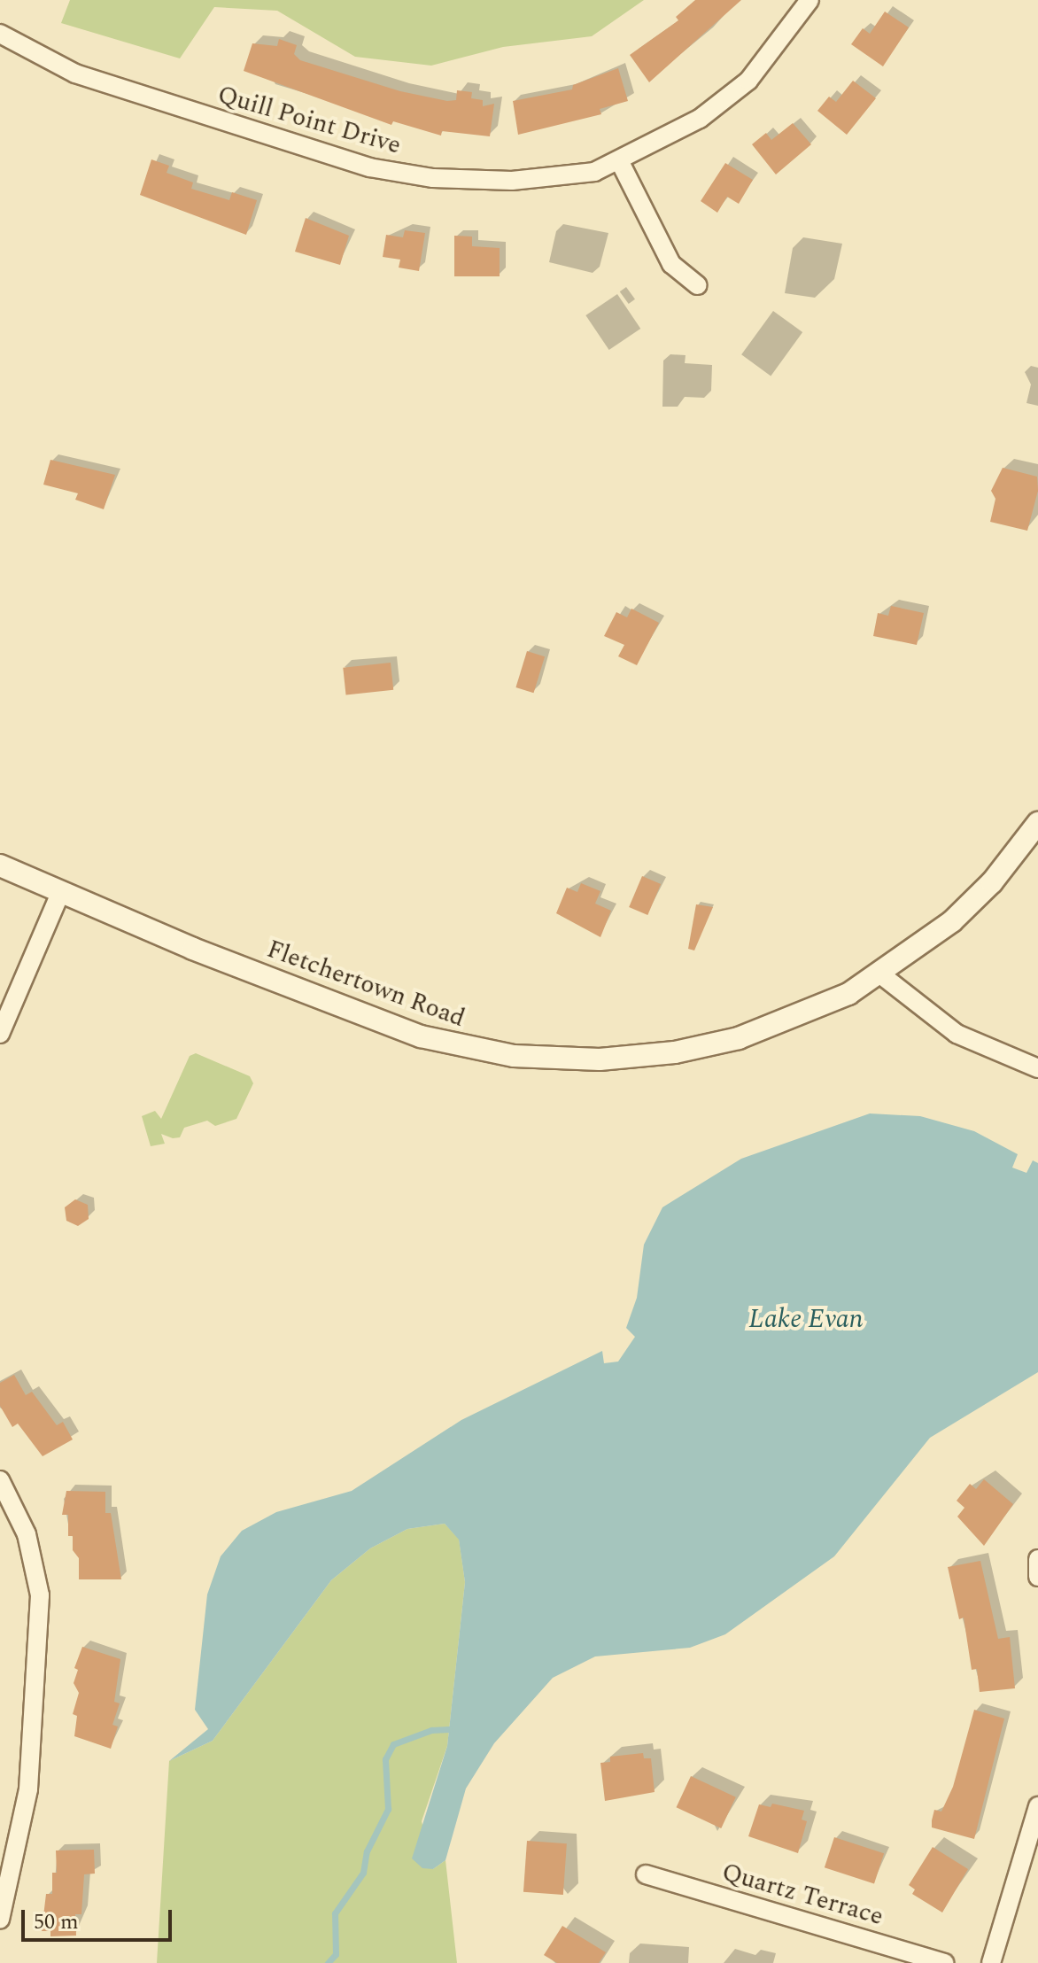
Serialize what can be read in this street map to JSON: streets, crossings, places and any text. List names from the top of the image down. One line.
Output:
{"streets":{"street":["Quill Point Drive","Fletchertown Road","Quartz Terrace"]},"water":["Lake Evan"],"scale_bar":"50 m"}
